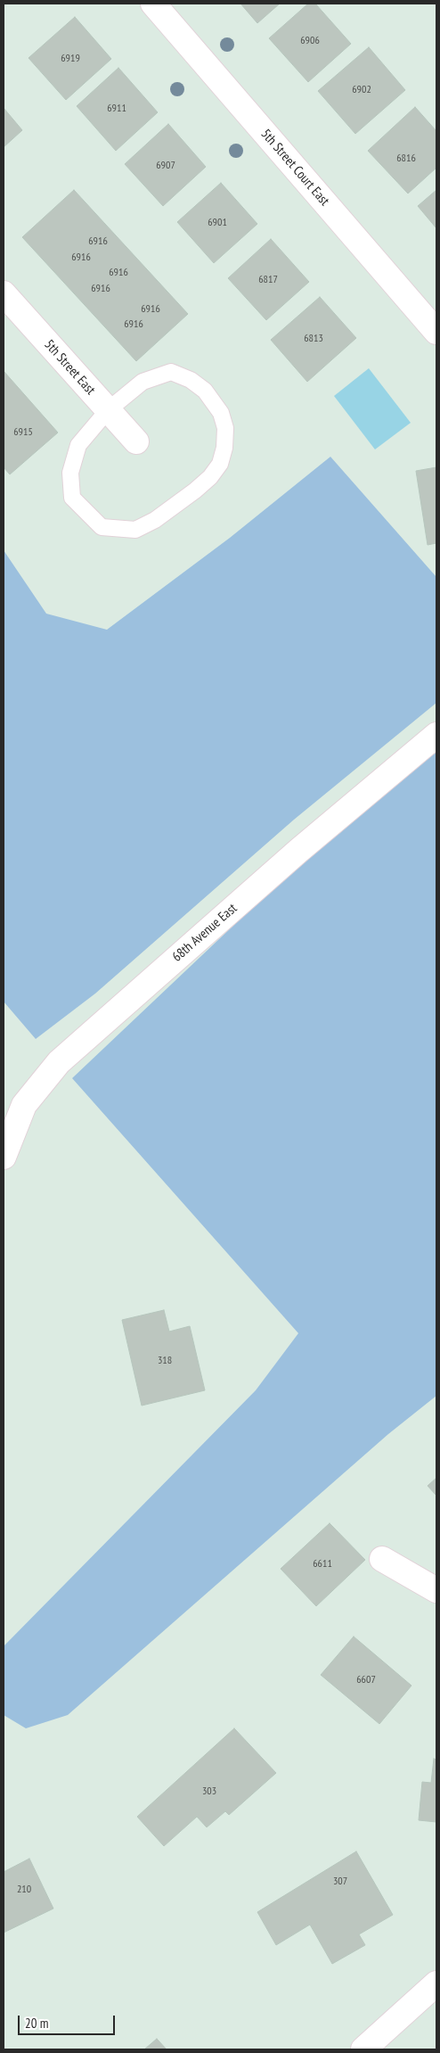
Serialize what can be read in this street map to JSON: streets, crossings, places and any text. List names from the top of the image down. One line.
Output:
{"streets":{"street":["5th Street Court East","5th Street East","68th Avenue East"]},"house_numbers":["6906","6919","6902","6911","6816","6907","6901","6916","6916","6916","6817","6916","6916","6916","6813","6915","318","6611","6607","303","307","210"],"scale_bar":"20 m"}
